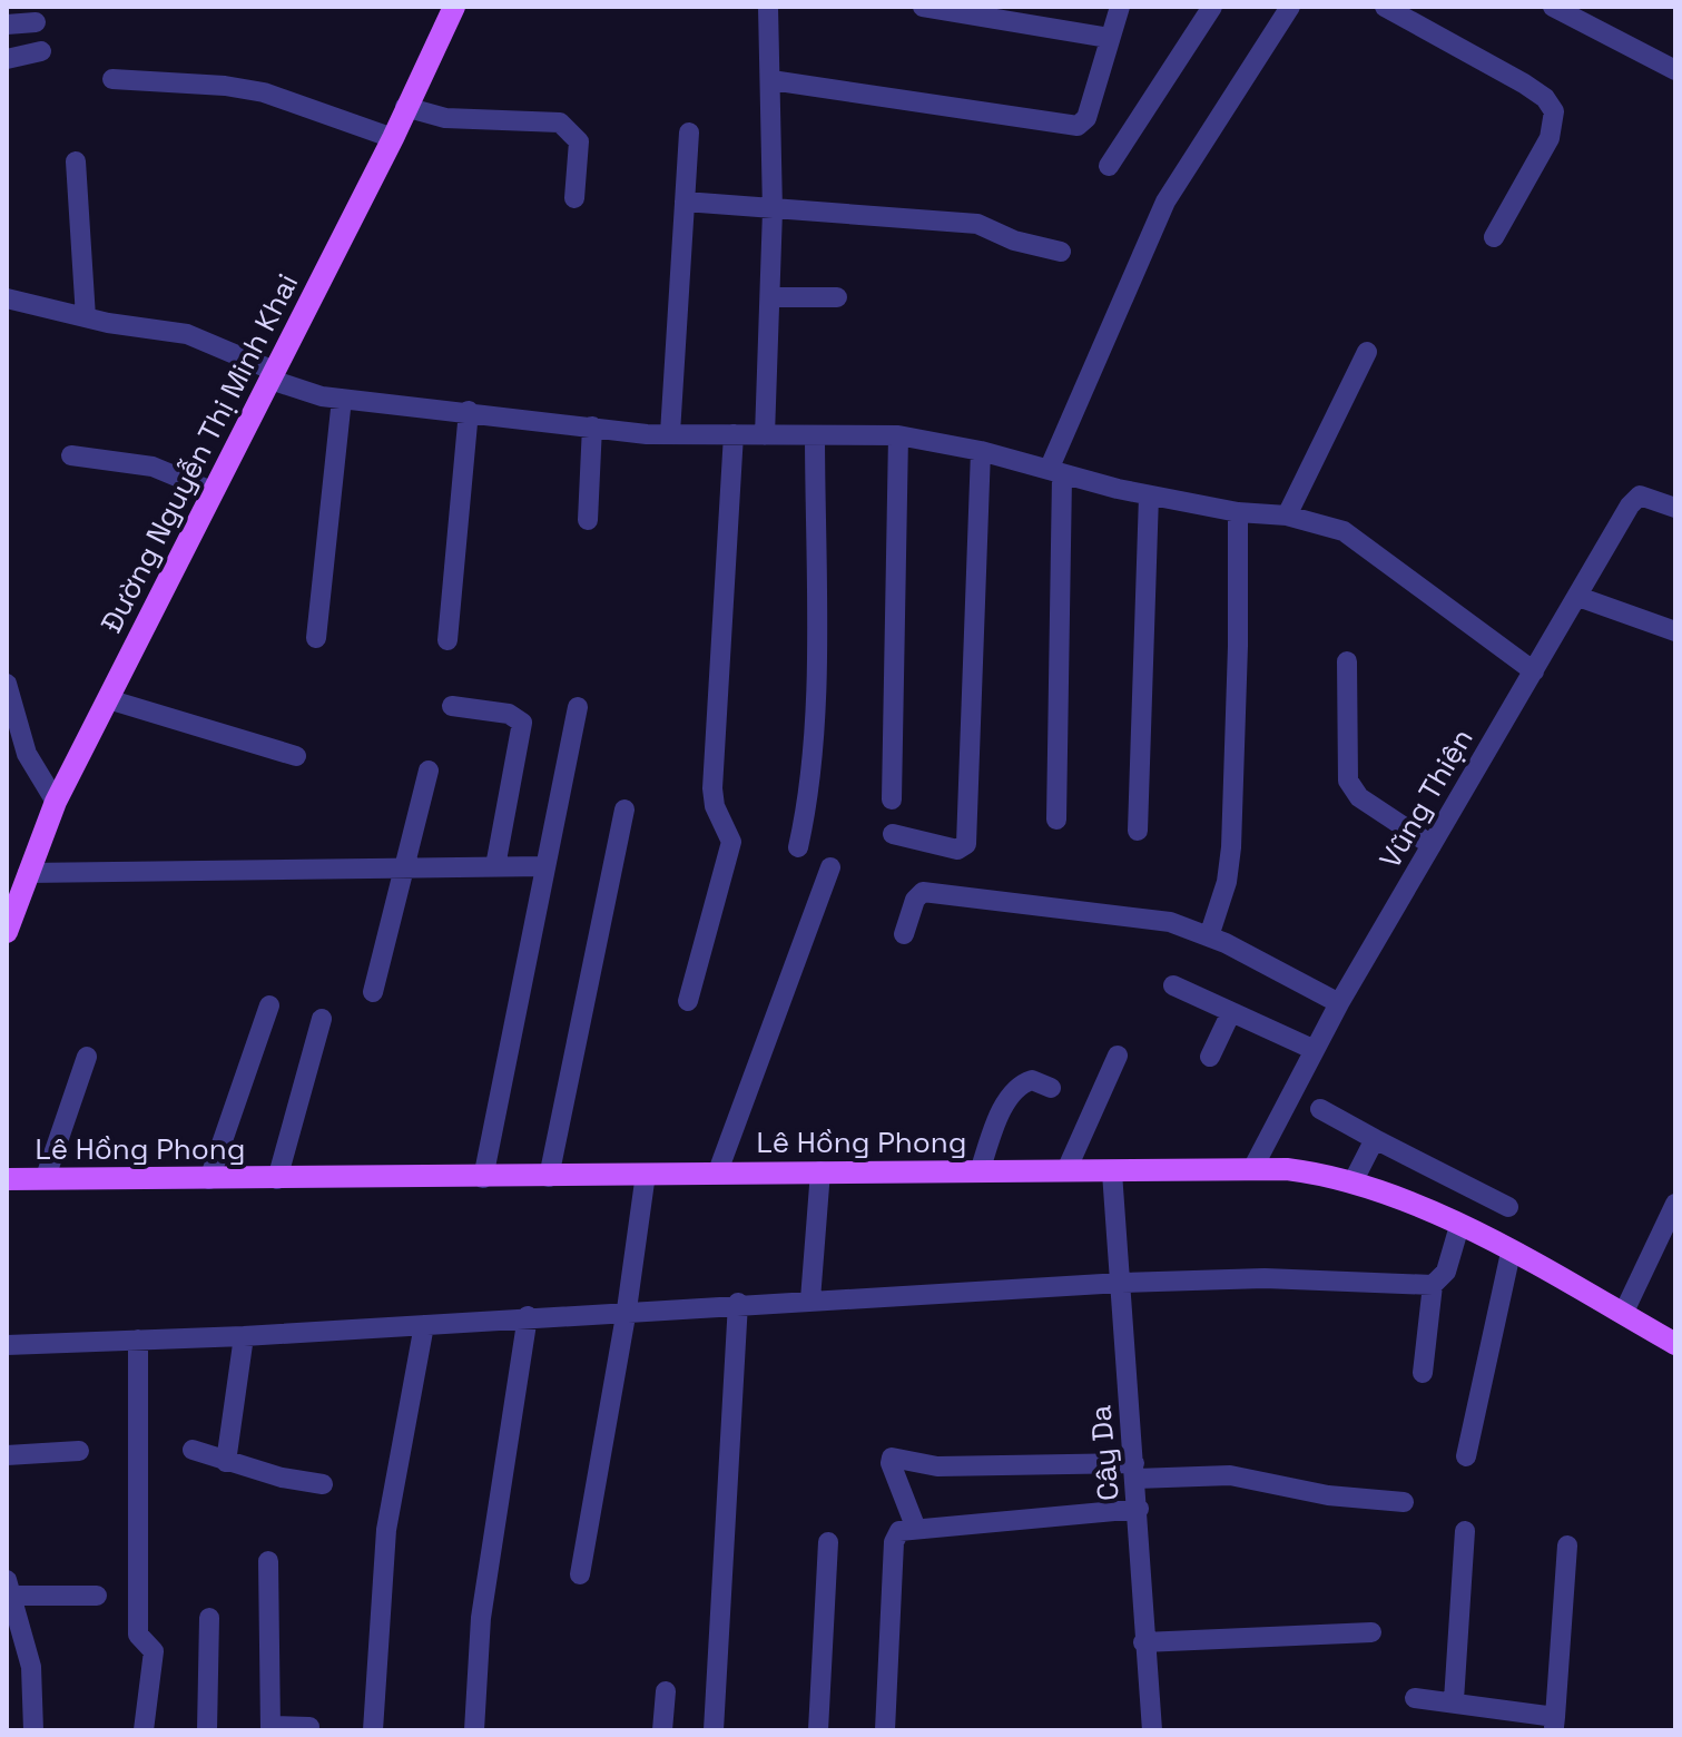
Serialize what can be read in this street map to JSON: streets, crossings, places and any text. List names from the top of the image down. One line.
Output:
{"streets":{"main road":["Đường Nguyễn Thị Minh Khai","Lê Hồng Phong"],"street":["Vũng Thiện","Cây Da"]},"crossings":[["Vũng Thiện","Lê Hồng Phong"],["Lê Hồng Phong","Cây Da"]]}
